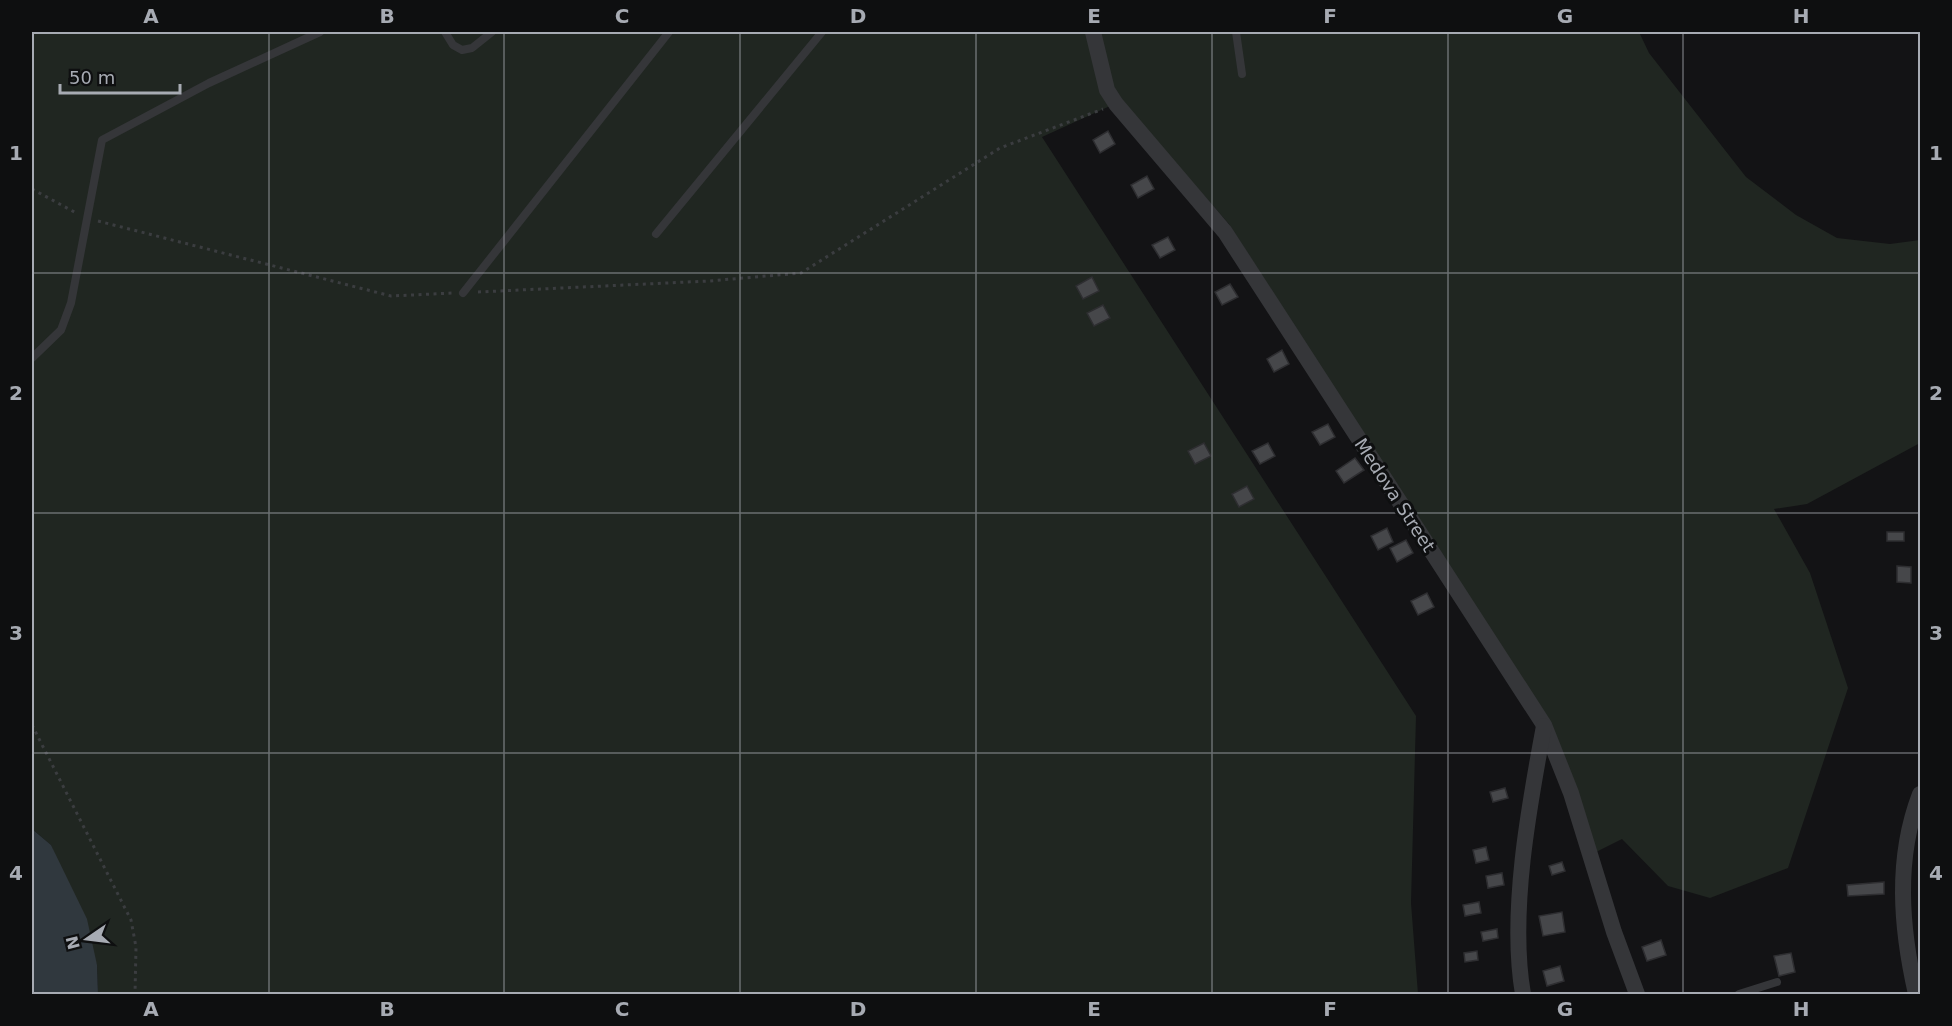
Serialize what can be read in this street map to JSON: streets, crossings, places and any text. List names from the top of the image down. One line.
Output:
{"streets":{"street":["Medova Street"]},"scale_bar":"50 m","north":"left","grid":{"columns":["A","B","C","D","E","F","G","H"],"rows":["1","2","3","4"]}}
